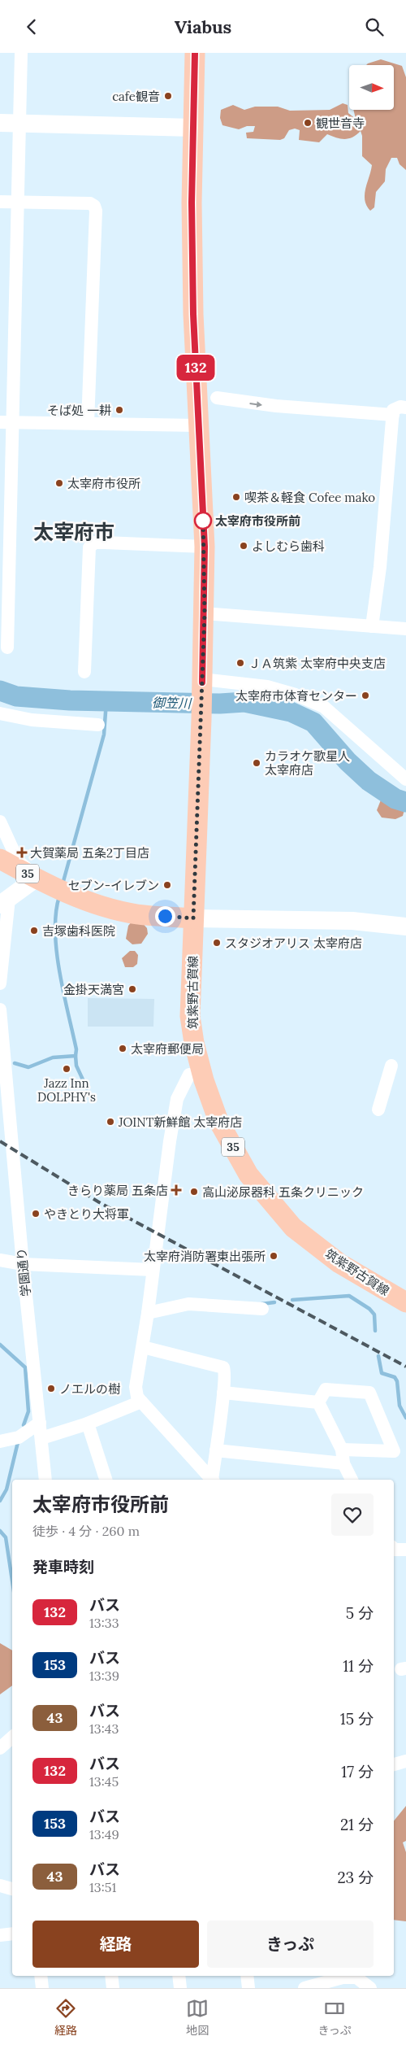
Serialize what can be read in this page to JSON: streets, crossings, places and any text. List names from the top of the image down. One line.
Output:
{"streets":{"main road":["35","筑紫野古賀線"],"street":["学園通り"]},"crossings":[["35","筑紫野古賀線"]],"districts":["太宰府市"],"water":["御笠川"],"places":{"other":["cafe観音","観世音寺","そば処 一耕","太宰府市役所","喫茶＆軽食 Cofee mako","太宰府市役所前","よしむら歯科","ＪＡ筑紫 太宰府中央支店","太宰府市体育センター","カラオケ歌星人 太宰府店","セブン-イレブン","吉塚歯科医院","スタジオアリス 太宰府店","金掛天満宮","太宰府郵便局","Jazz Inn DOLPHY's","JOINT新鮮館 太宰府店","高山泌尿器科 五条クリニック","やきとり大将軍","太宰府消防署東出張所","ノエルの樹"],"health":["大賀薬局 五条2丁目店","きらり薬局 五条店"]},"lines":["bus line 132"],"north":"right","page":{"header":"Viabus","on_map":"132","heading":[["太宰府市役所前","徒歩 · 4 分 · 260 m"],"発車時刻"],"list":[{"mark":"132","name":"バス","note":"13:33","value":"5 分"},{"mark":"153","name":"バス","note":"13:39","value":"11 分"},{"mark":"43","name":"バス","note":"13:43","value":"15 分"},{"mark":"132","name":"バス","note":"13:45","value":"17 分"},{"mark":"153","name":"バス","note":"13:49","value":"21 分"},{"mark":"43","name":"バス","note":"13:51","value":"23 分"}],"buttons":["経路","きっぷ"],"tabs":["経路","地図","きっぷ"]}}
